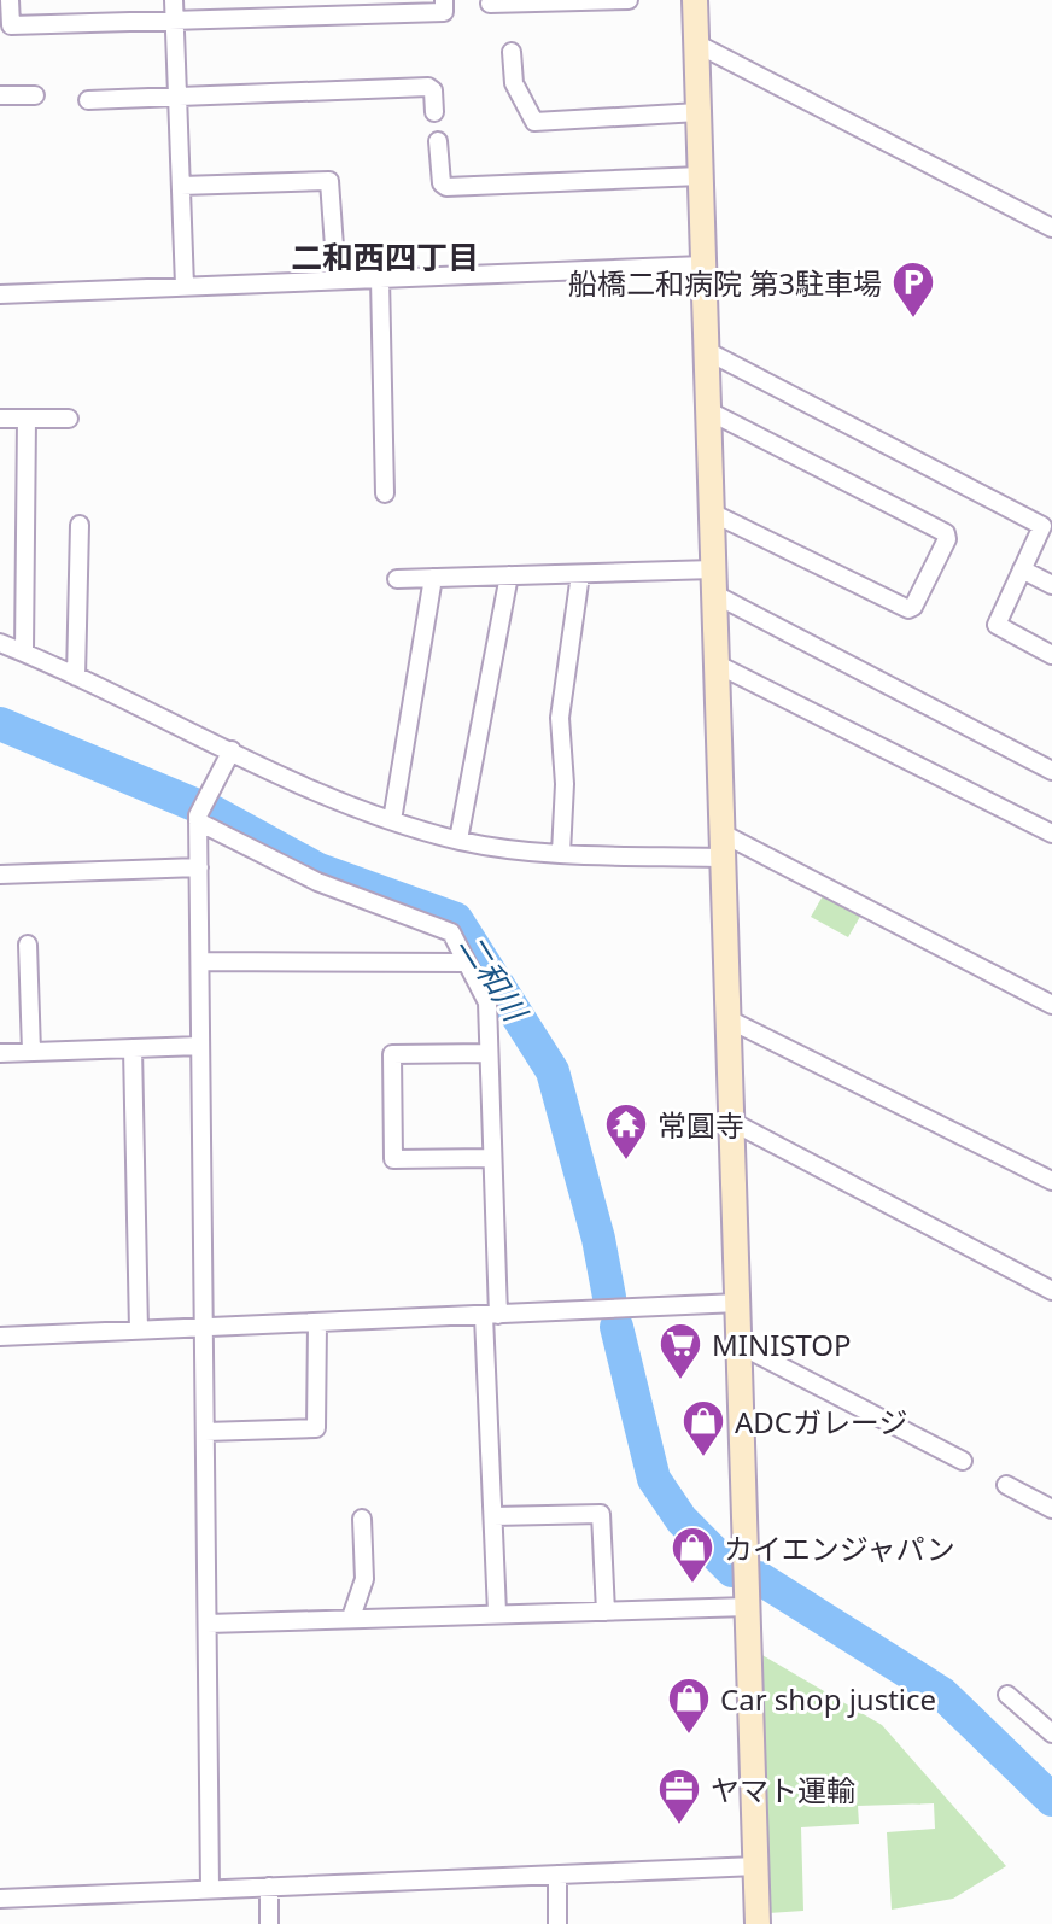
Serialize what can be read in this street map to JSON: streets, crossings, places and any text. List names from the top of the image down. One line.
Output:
{"districts":["二和西四丁目"],"water":["二和川"],"places":{"parking":["船橋二和病院 第3駐車場"],"temple":["常圓寺"],"supermarket":["MINISTOP"],"shop":["ADCガレージ","カイエンジャパン","Car shop justice"],"office":["ヤマト運輸"]}}
